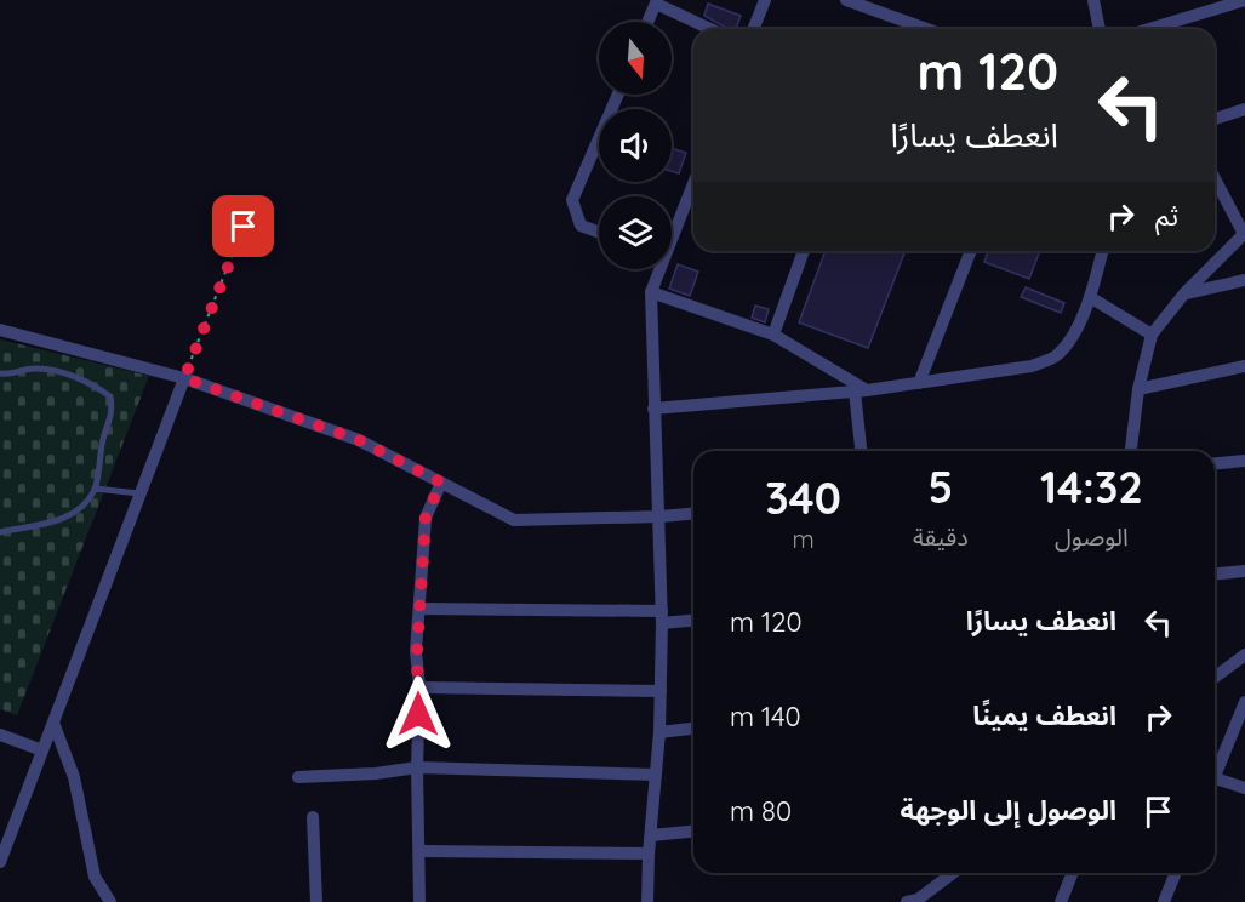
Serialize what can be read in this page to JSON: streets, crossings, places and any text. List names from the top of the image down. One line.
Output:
{"north":"bottom","page":{"turn":["120 m","انعطف يسارًا"],"then":"ثم","eta":["14:32","الوصول","5","دقيقة","340","m"],"list":[{"name":"انعطف يسارًا","value":"120 m"},{"name":"انعطف يمينًا","value":"140 m"},{"name":"الوصول إلى الوجهة","value":"80 m"}]}}
